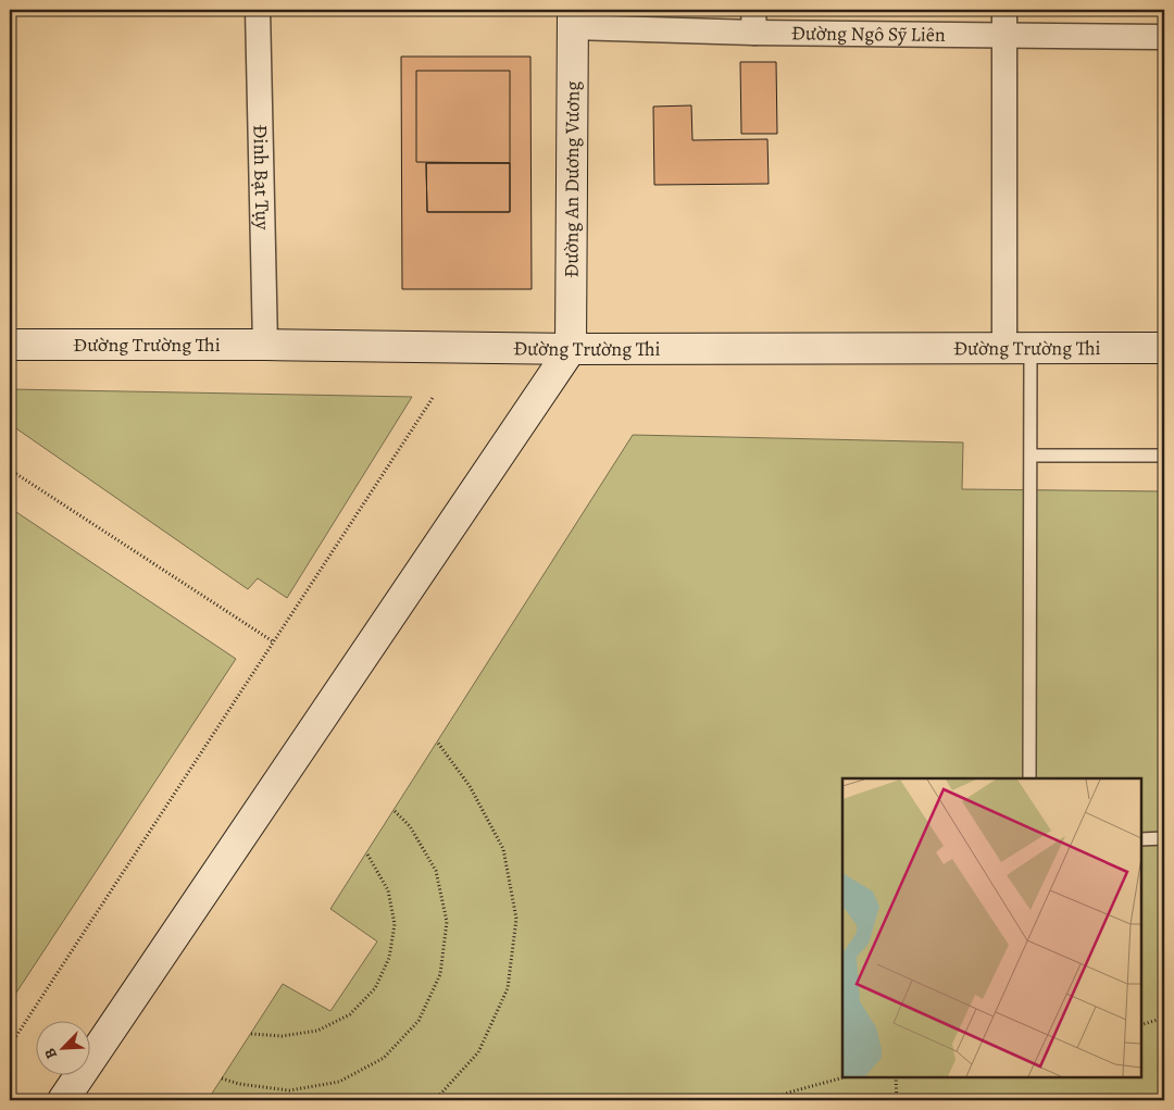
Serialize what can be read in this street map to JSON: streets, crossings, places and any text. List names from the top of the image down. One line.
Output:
{"streets":{"street":["Đường Ngô Sỹ Liên","Đinh Bạt Tụy","Đường An Dương Vương","Đường Trường Thi"]},"crossings":[["Đường Ngô Sỹ Liên","Đường An Dương Vương"],["Đinh Bạt Tụy","Đường Trường Thi"],["Đường An Dương Vương","Đường Trường Thi"]],"north":"bottom left"}
